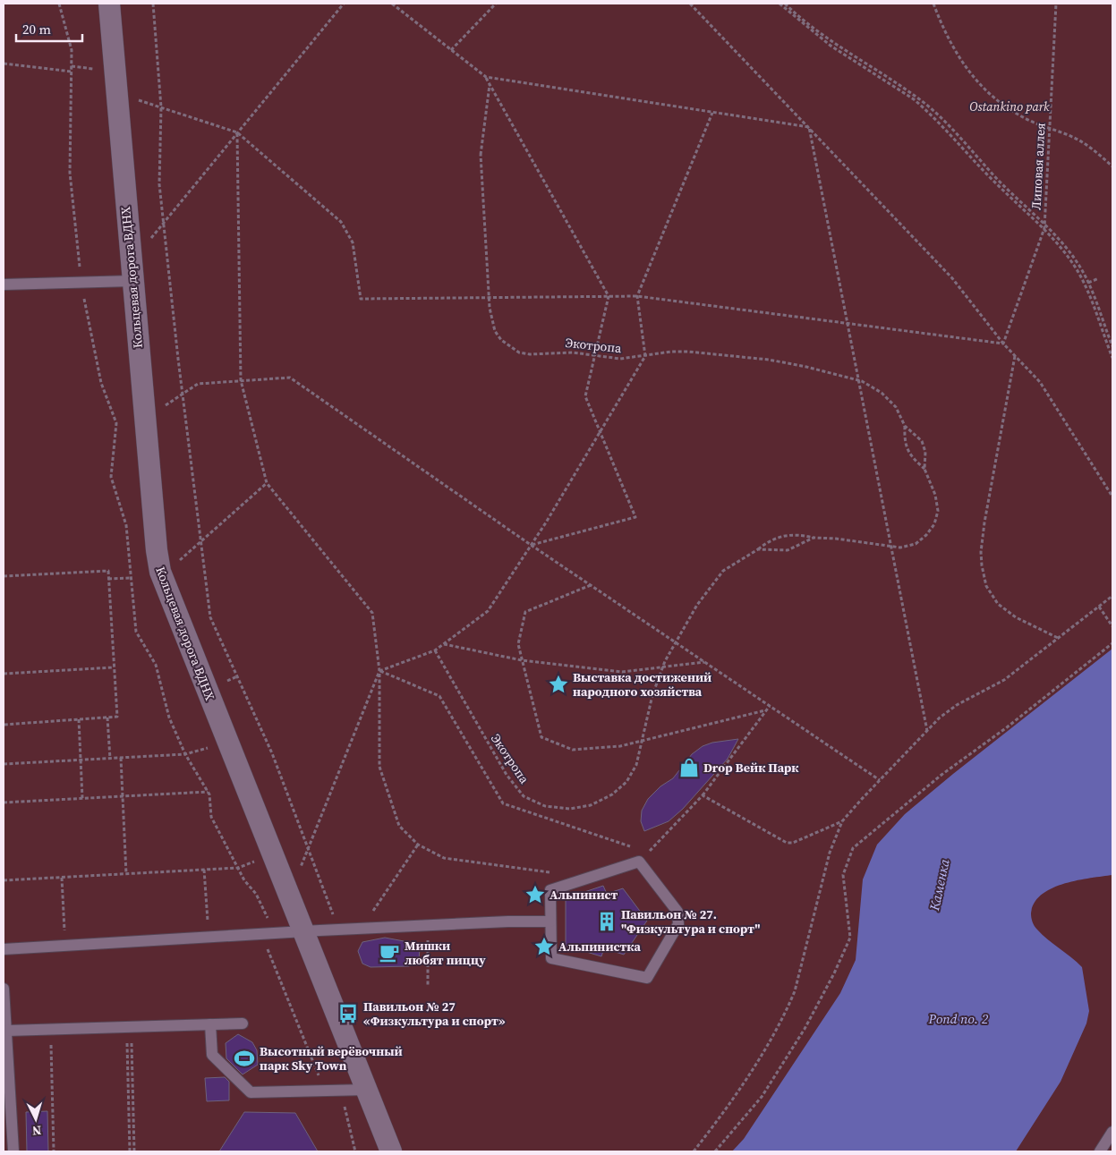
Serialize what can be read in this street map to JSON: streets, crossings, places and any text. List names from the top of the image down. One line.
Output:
{"streets":{"street":["Кольцевая дорога ВДНХ"],"path":["Липовая аллея","Экотропа"]},"water":["Каменка","Pond no. 2"],"parks":["Ostankino park"],"places":{"place":["Выставка достижений народного хозяйства","Альпинист","Альпинистка"],"shop":["Drop Вейк Парк"],"building":["Павильон № 27. \"Физкультура и спорт\""],"cafe":["Мишки любят пиццу"],"bus stop":["Павильон № 27 «Физкультура и спорт»"],"sports":["Высотный верёвочный парк Sky Town"]},"scale_bar":"20 m","north":"bottom"}
